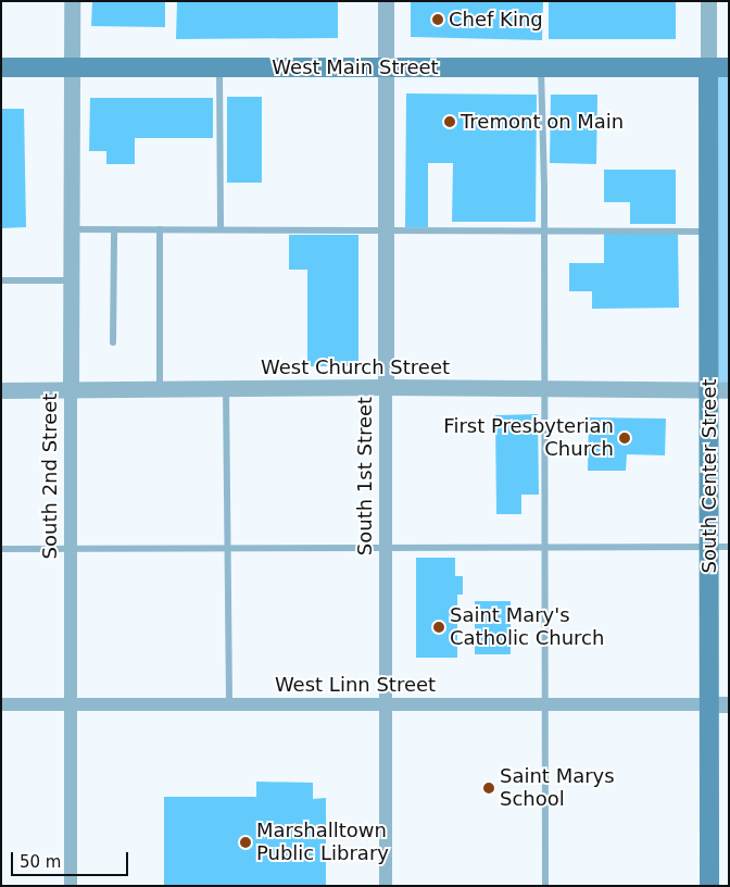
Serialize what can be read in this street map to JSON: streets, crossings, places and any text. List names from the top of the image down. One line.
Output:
{"streets":{"main road":["West Main Street","South Center Street"],"street":["West Church Street","South 2nd Street","South 1st Street","West Linn Street"]},"crossings":[["West Main Street","South 2nd Street"],["West Main Street","South 1st Street"],["West Main Street","South Center Street"],["West Church Street","South 2nd Street"],["West Church Street","South 1st Street"],["West Church Street","South Center Street"],["South 2nd Street","West Linn Street"],["South 1st Street","West Linn Street"],["South Center Street","West Linn Street"]],"places":["Chef King","Tremont on Main","First Presbyterian Church","Saint Mary's Catholic Church","Saint Marys School","Marshalltown Public Library"],"scale_bar":"50 m"}
